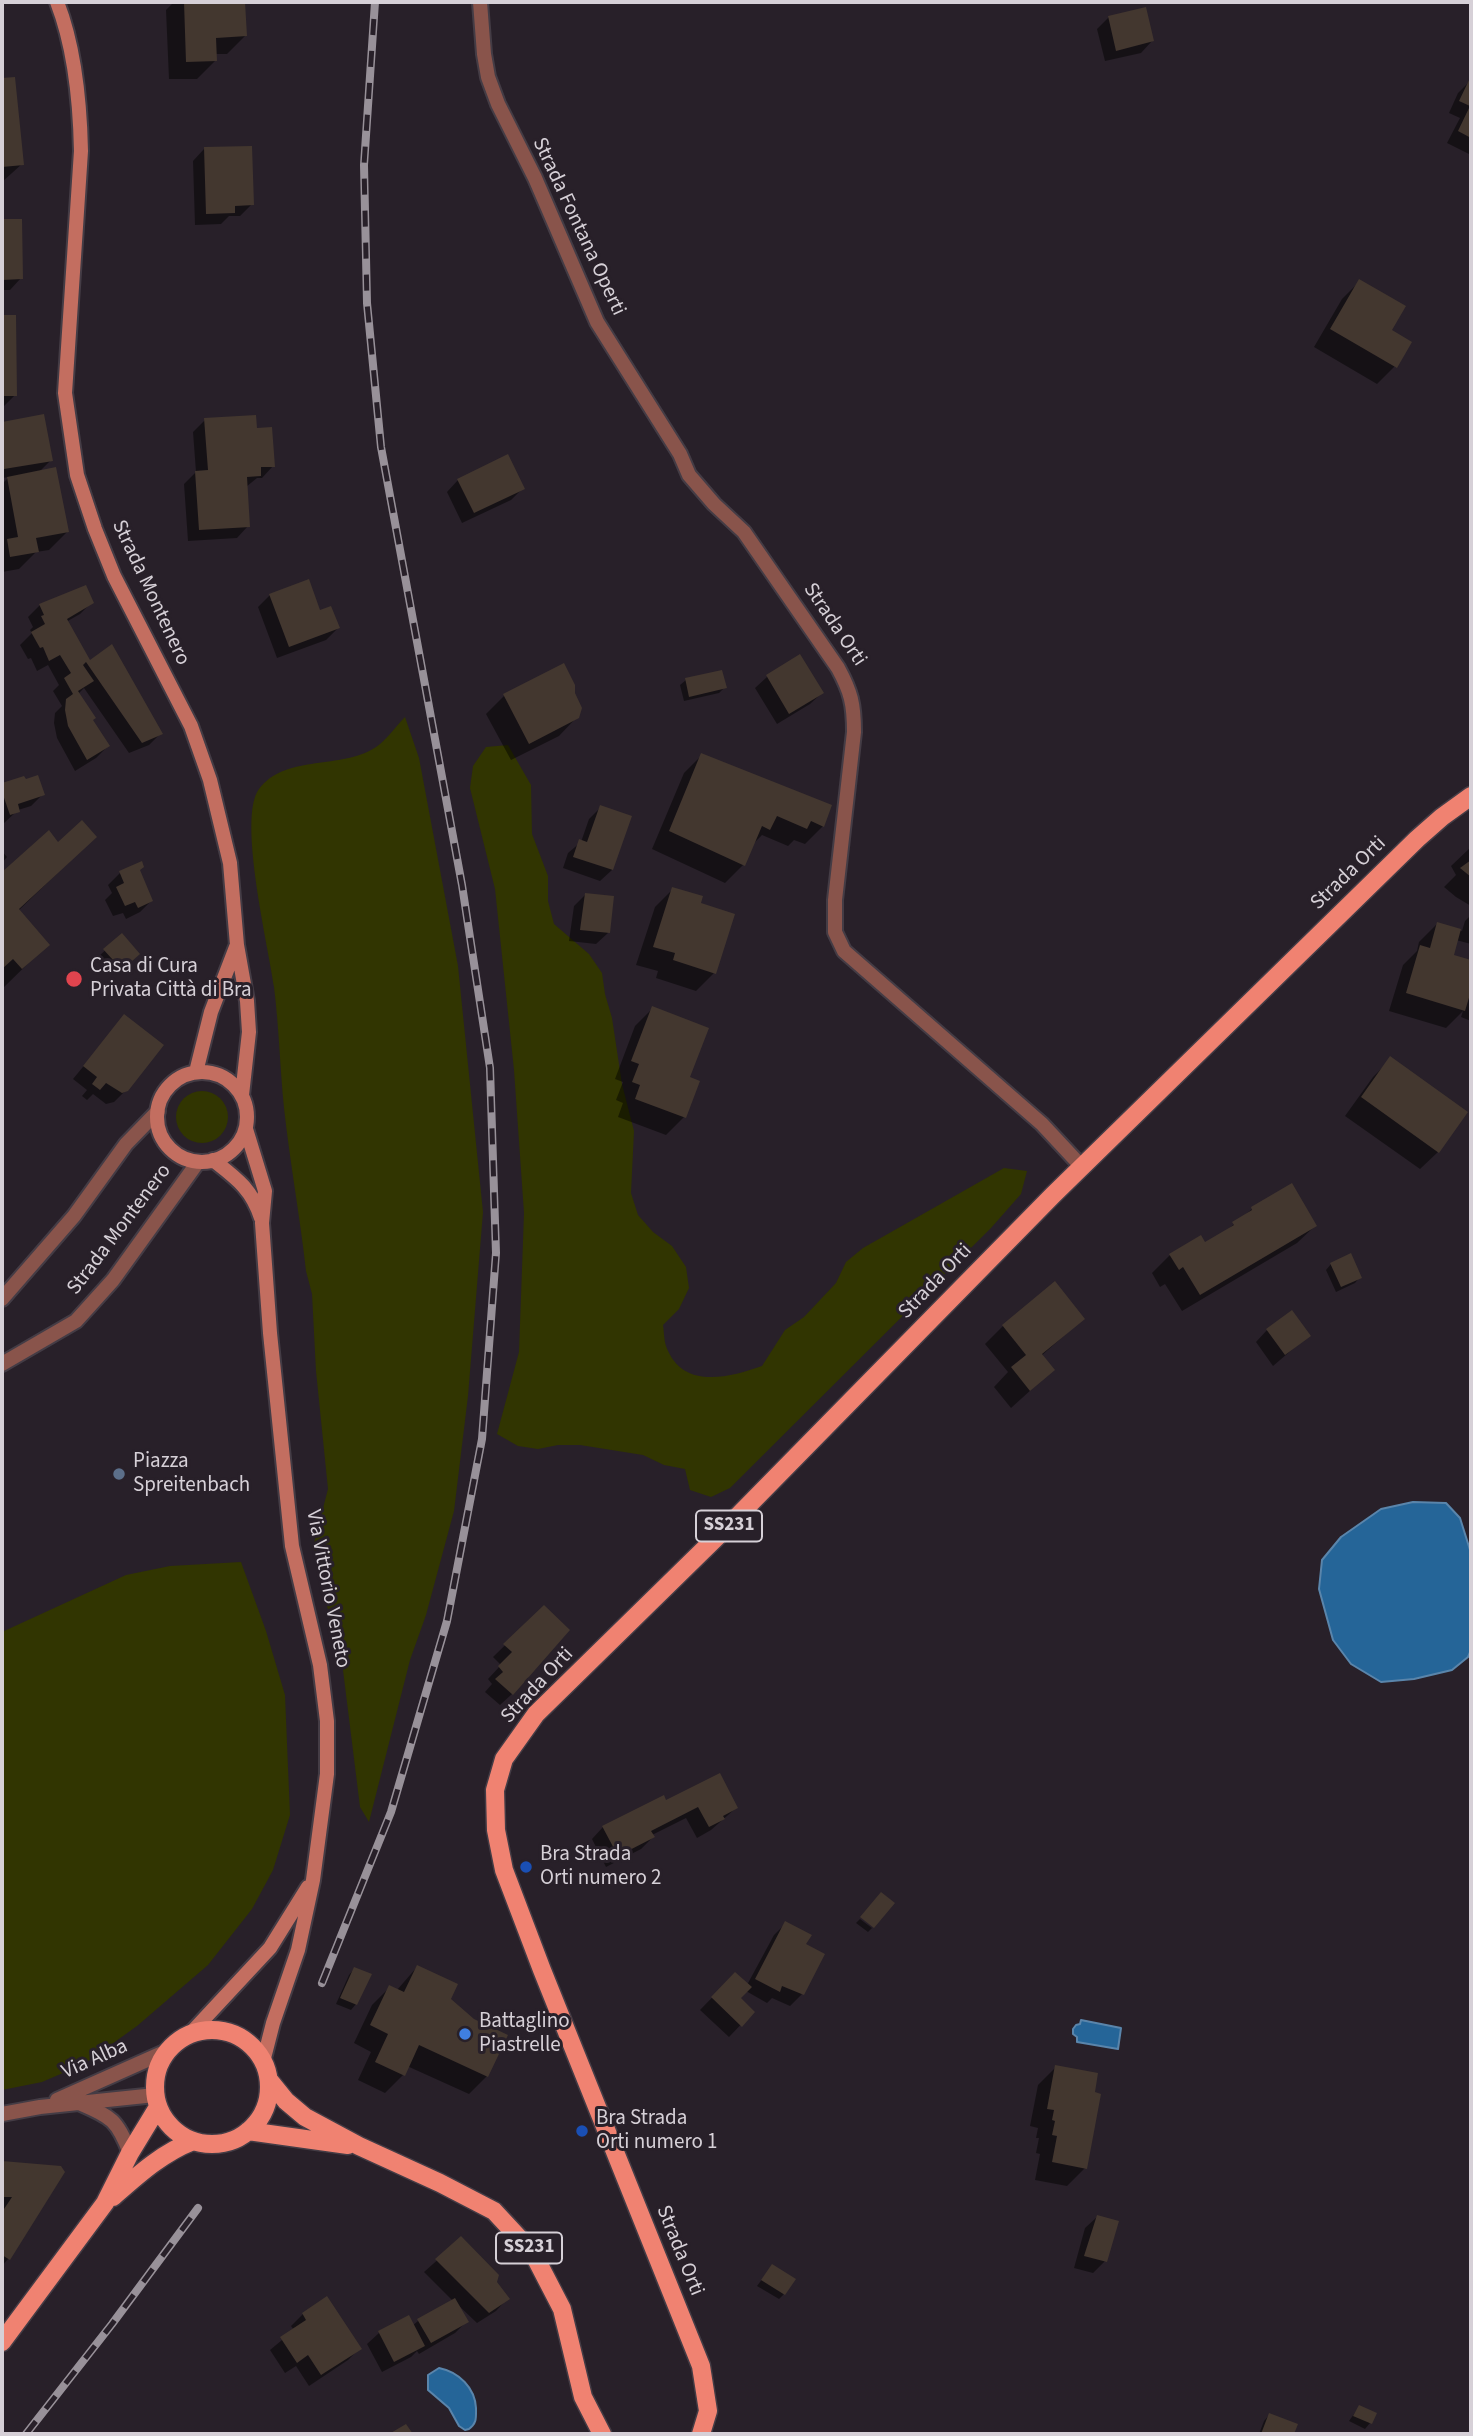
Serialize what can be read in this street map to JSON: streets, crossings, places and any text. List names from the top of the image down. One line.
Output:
{"streets":{"main road":["Strada Montenero","Strada Orti","SS231","Via Vittorio Veneto"],"street":["Strada Fontana Operti","Via Alba"]},"crossings":[["Strada Fontana Operti","Strada Orti"],["Strada Montenero","Via Vittorio Veneto"],["SS231","Via Vittorio Veneto"],["SS231","Via Alba"],["Via Vittorio Veneto","Via Alba"]],"places":["Casa di Cura Privata Città di Bra","Piazza Spreitenbach","Bra Strada Orti numero 2","Battaglino Piastrelle","Bra Strada Orti numero 1"]}
